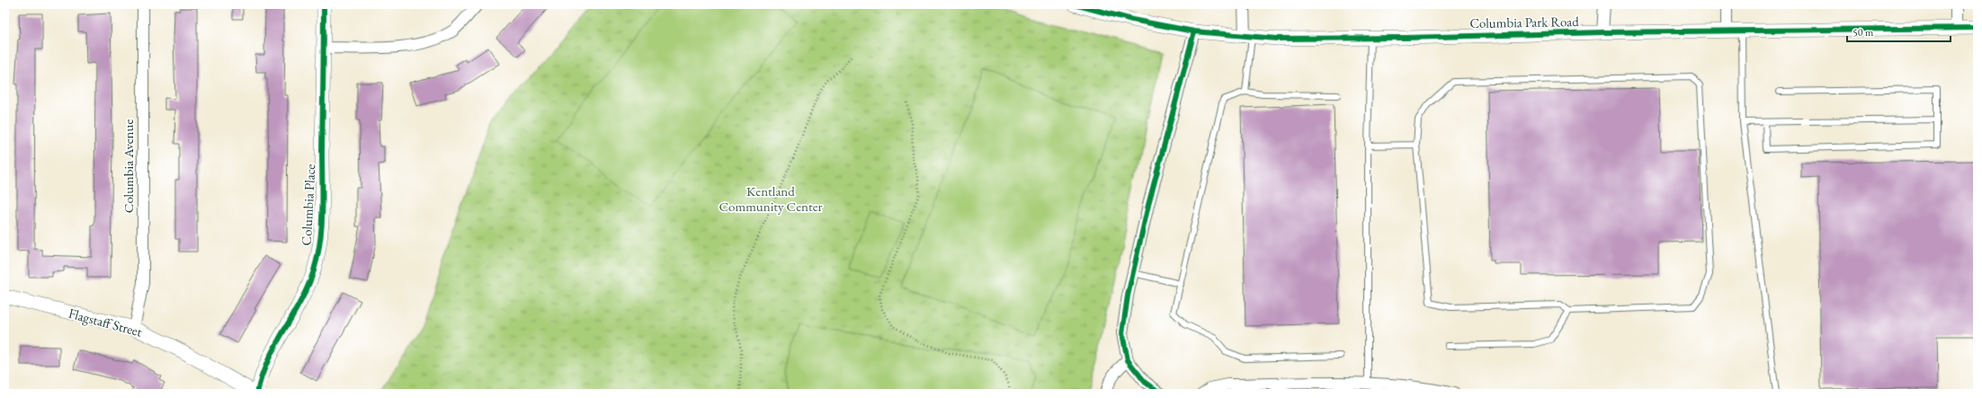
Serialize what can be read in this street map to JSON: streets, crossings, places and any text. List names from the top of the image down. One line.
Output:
{"streets":{"street":["Columbia Park Road","Columbia Avenue","Columbia Place","Flagstaff Street"]},"crossings":[["Columbia Avenue","Flagstaff Street"],["Columbia Place","Flagstaff Street"]],"parks":["Kentland Community Center"],"scale_bar":"50 m"}
